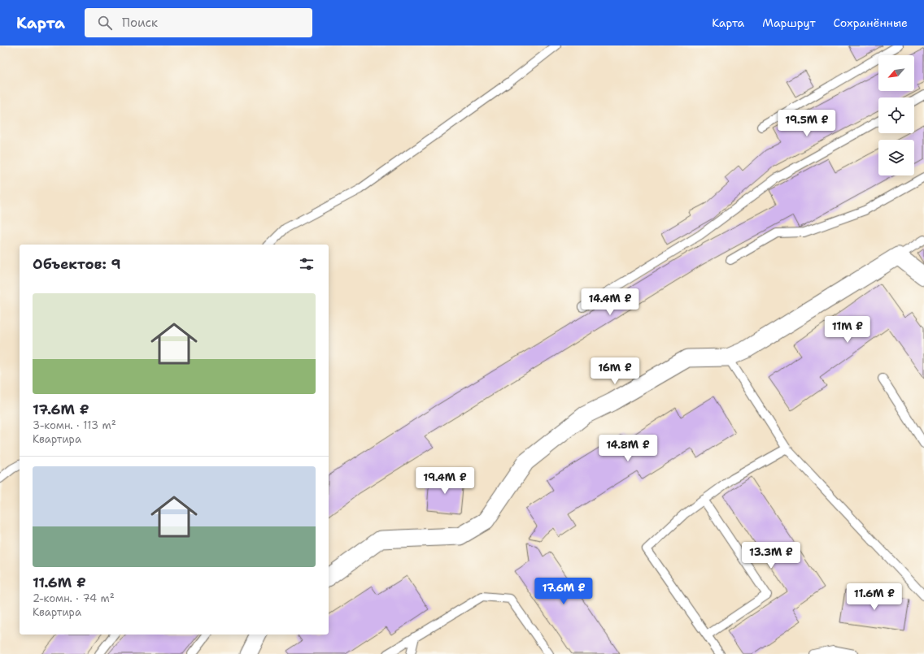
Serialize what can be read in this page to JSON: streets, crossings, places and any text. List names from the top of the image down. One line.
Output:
{"north":"bottom left","page":{"header":"Карта","search":"Поиск","nav":["Карта","Маршрут","Сохранённые"],"price":["19.5M ₽","14.4M ₽","11M ₽","16M ₽","14.8M ₽","19.4M ₽","13.3M ₽","17.6M ₽","11.6M ₽"],"heading":"Объектов: 9","list":[{"name":"17.6M ₽","note":"3-комн. · 113 m² · Квартира"},{"name":"11.6M ₽","note":"2-комн. · 74 m² · Квартира"}]}}
